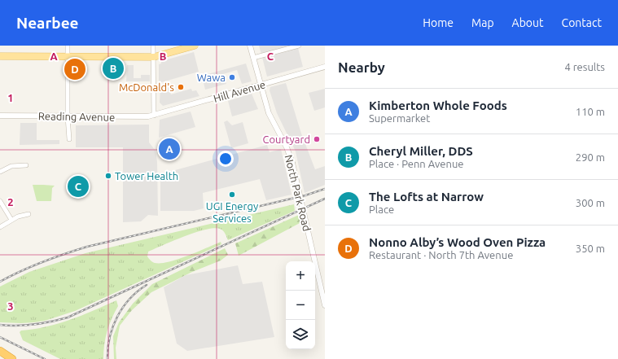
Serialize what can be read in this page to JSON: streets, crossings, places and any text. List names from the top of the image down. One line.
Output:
{"streets":{"street":["Hill Avenue","Reading Avenue","North Park Road"]},"crossings":[["Hill Avenue","Reading Avenue"],["Hill Avenue","North Park Road"]],"places":["Wawa","McDonald's","Courtyard","Tower Health","UGI Energy Services"],"page":{"header":"Nearbee","nav":["Home","Map","About","Contact"],"heading":["Nearby","4 results"],"pins":["B","D","A","C"],"list":[{"mark":"A","name":"Kimberton Whole Foods","note":"Supermarket","value":"110 m"},{"mark":"B","name":"Cheryl Miller, DDS","note":"Place · Penn Avenue","value":"290 m"},{"mark":"C","name":"The Lofts at Narrow","note":"Place","value":"300 m"},{"mark":"D","name":"Nonno Alby’s Wood Oven Pizza","note":"Restaurant · North 7th Avenue","value":"350 m"}],"map_buttons":["+","−"]},"grid":{"columns":["A","B","C"],"rows":["1","2","3"]}}
